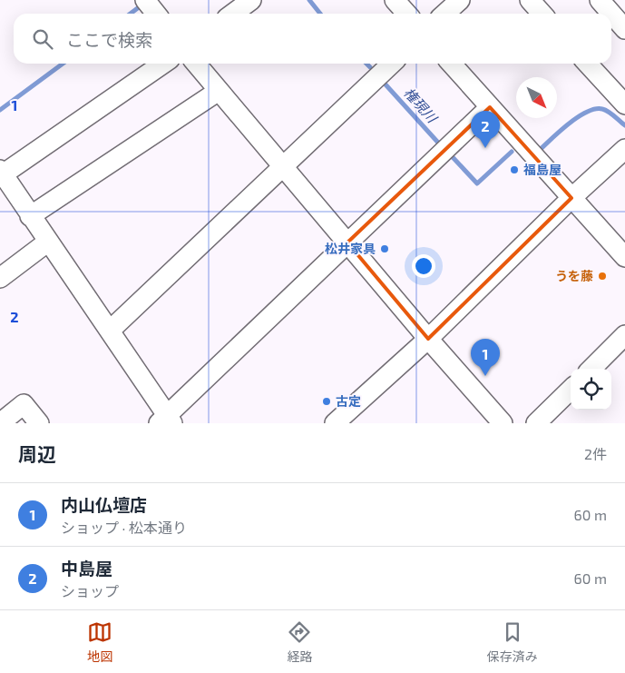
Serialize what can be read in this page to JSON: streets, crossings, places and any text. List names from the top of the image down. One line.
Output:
{"water":["権現川"],"places":["福島屋","松井家具","うを藤","古定"],"north":"bottom right","page":{"search":"ここで検索","pins":["2","1"],"heading":["周辺","2件"],"list":[{"mark":"1","name":"内山仏壇店","note":"ショップ · 松本通り","value":"60 m"},{"mark":"2","name":"中島屋","note":"ショップ","value":"60 m"}],"nav":["地図","経路","保存済み"]},"grid":{"rows":["1","2"]}}
